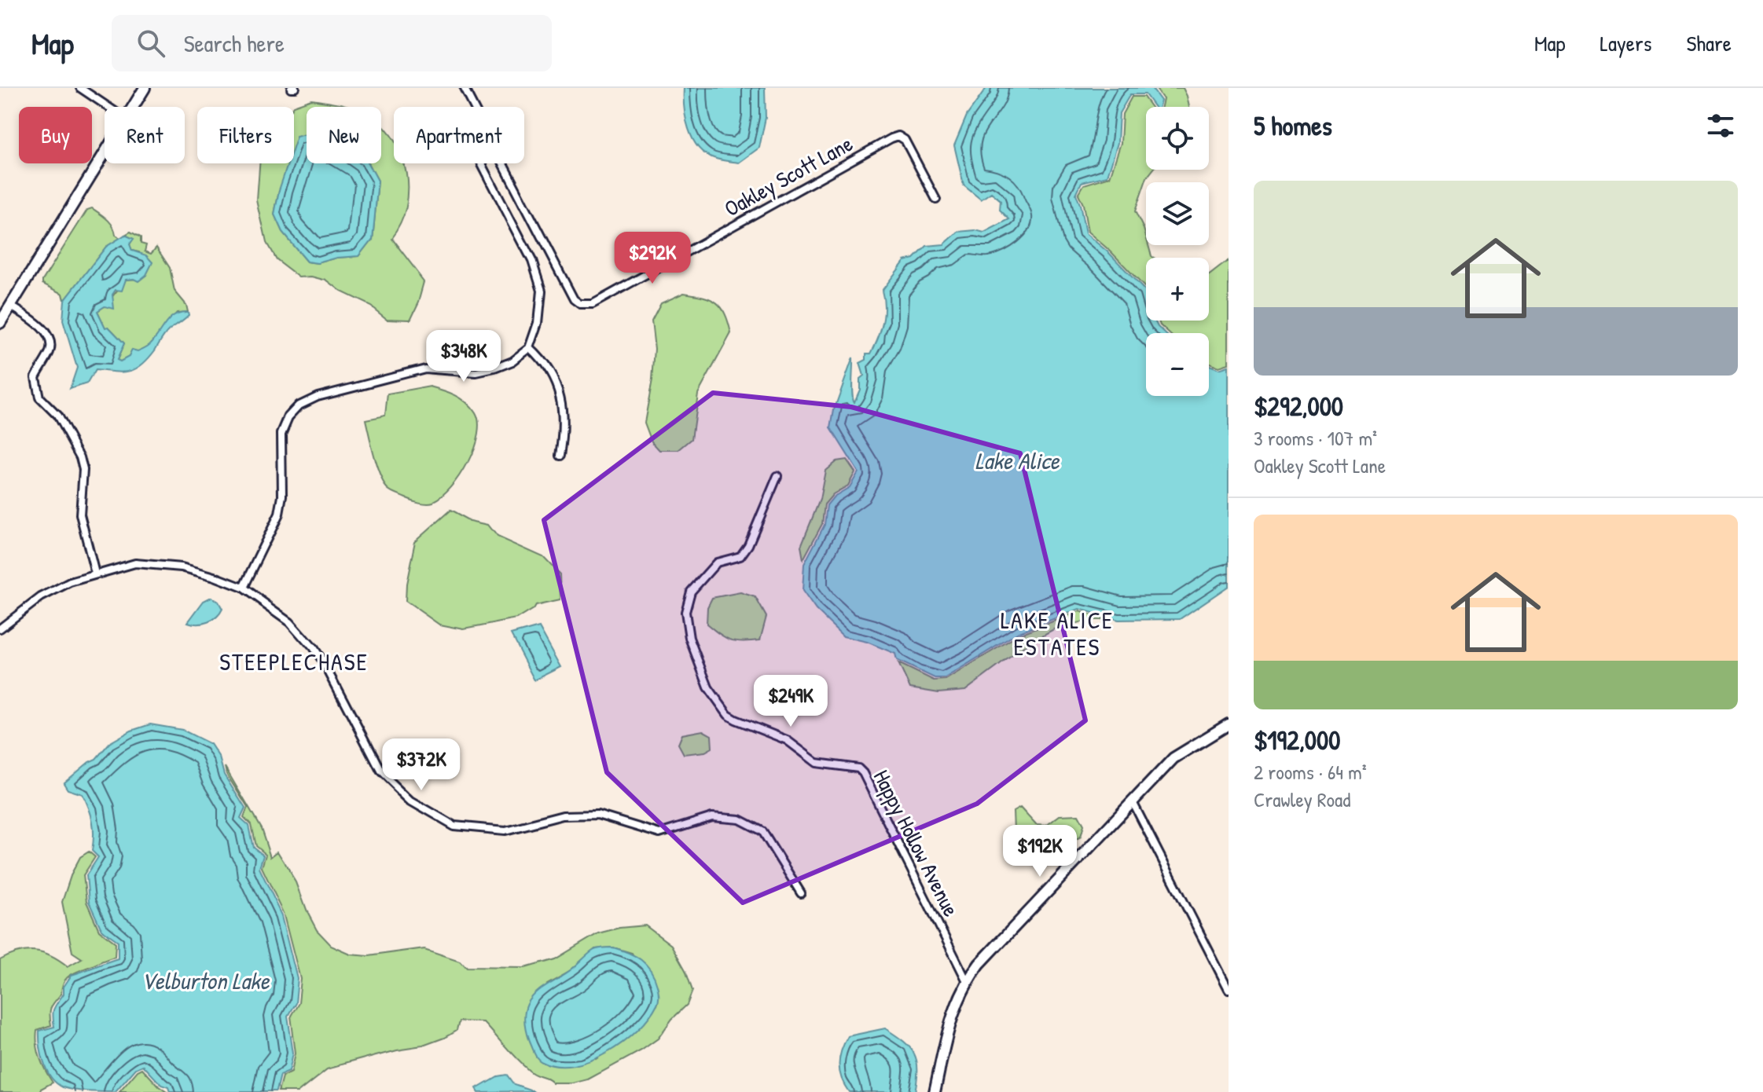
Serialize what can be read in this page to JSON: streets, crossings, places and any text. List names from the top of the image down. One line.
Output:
{"streets":{"street":["Oakley Scott Lane","Happy Hollow Avenue"]},"districts":["LAKE ALICE ESTATES","STEEPLECHASE"],"water":["Lake Alice","Velburton Lake"],"page":{"header":"Map","search":"Search here","nav":["Map","Layers","Share"],"heading":"5 homes","map_buttons":["+","−"],"chip":["Buy","Rent","Filters","New","Apartment"],"list":[{"name":"$292,000","note":"3 rooms · 107 m² · Oakley Scott Lane"},{"name":"$192,000","note":"2 rooms · 64 m² · Crawley Road"}],"price":["$292K","$348K","$249K","$372K","$192K"]}}
